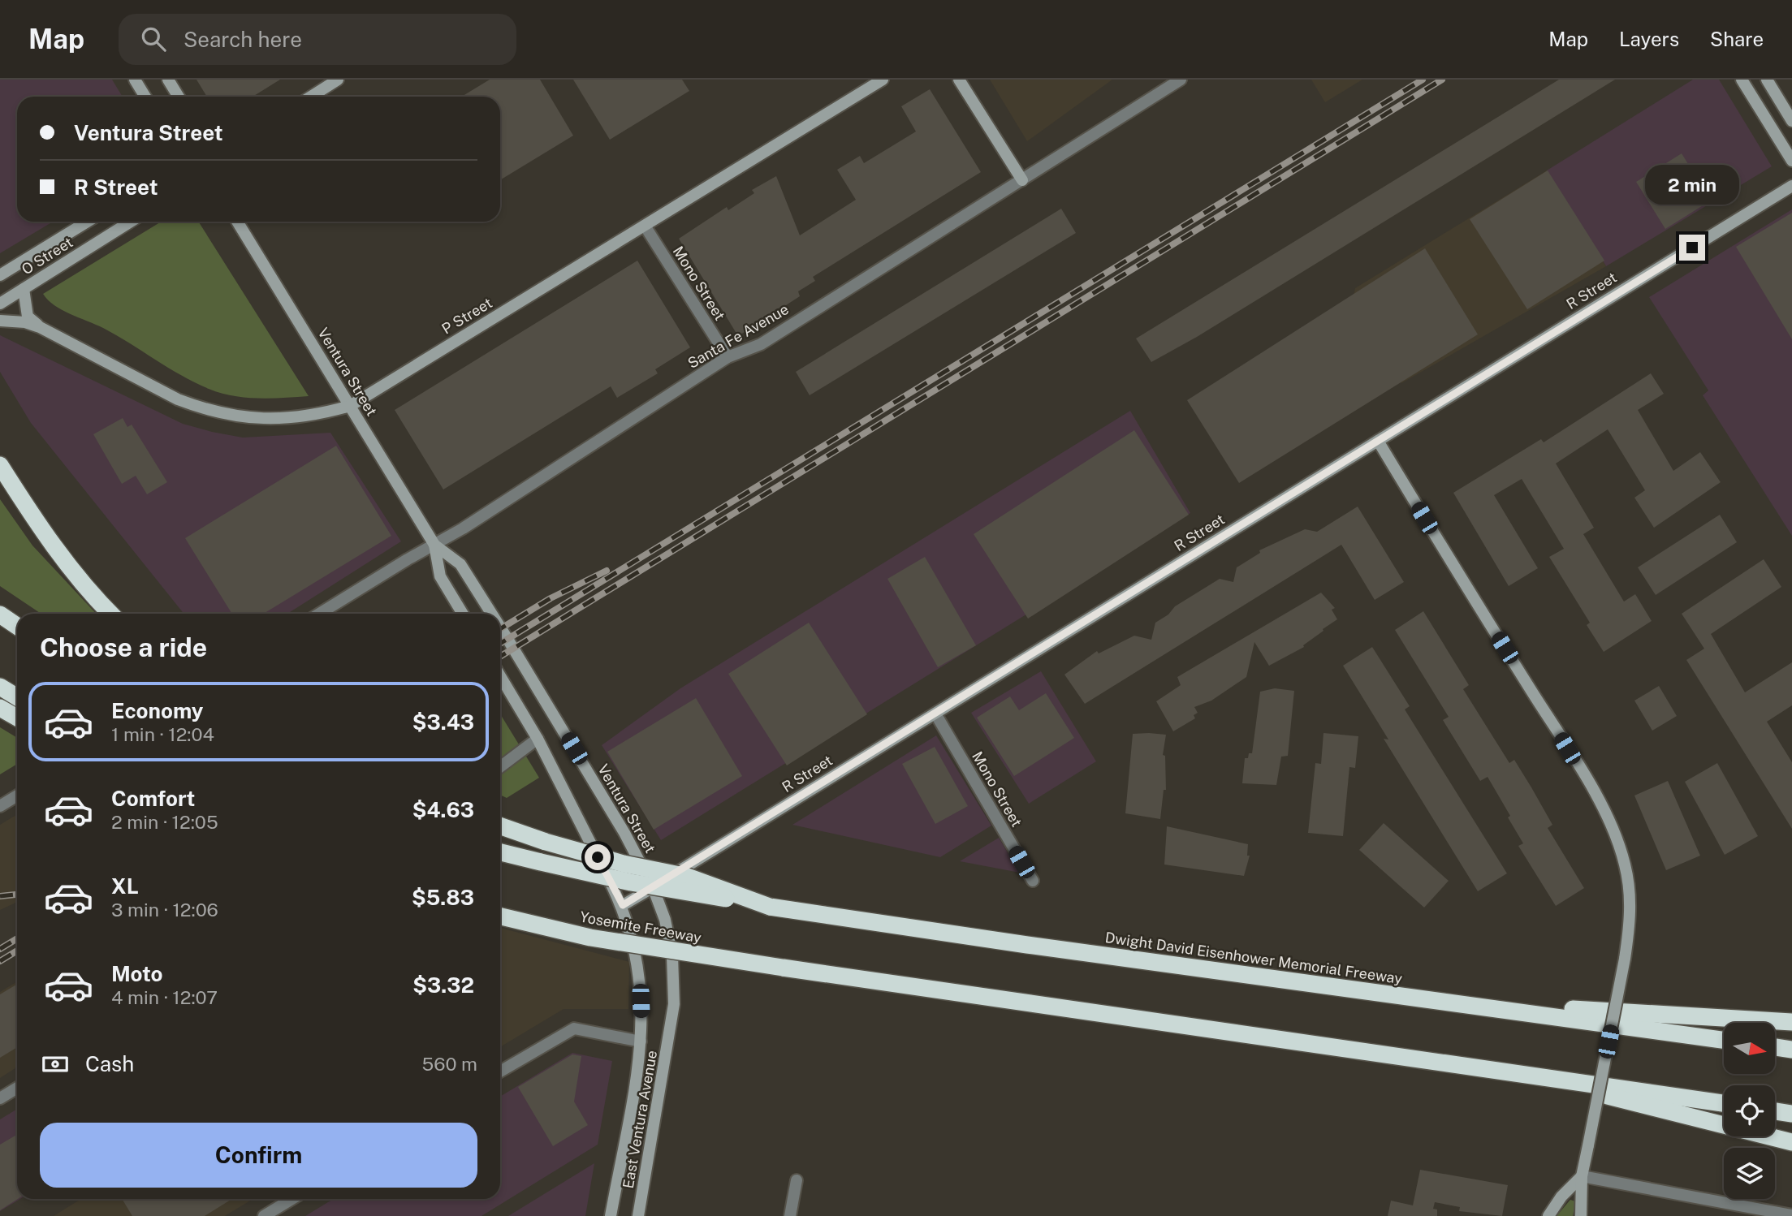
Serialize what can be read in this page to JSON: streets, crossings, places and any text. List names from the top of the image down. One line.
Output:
{"streets":{"highway":["Yosemite Freeway","Dwight David Eisenhower Memorial Freeway"],"main road":["O Street","R Street","P Street","Ventura Street","East Ventura Avenue"],"street":["Mono Street","Santa Fe Avenue"]},"crossings":[["O Street","P Street"],["Mono Street","R Street"],["Mono Street","P Street"],["Mono Street","Santa Fe Avenue"],["R Street","Ventura Street"],["P Street","Ventura Street"],["Santa Fe Avenue","Ventura Street"],["Ventura Street","East Ventura Avenue"]],"north":"right","page":{"header":"Map","search":"Search here","nav":["Map","Layers","Share"],"banner":["Ventura Street","R Street"],"bubble":"2 min","heading":"Choose a ride","list":[{"name":"Economy","note":"1 min · 12:04","value":"$3.43"},{"name":"Comfort","note":"2 min · 12:05","value":"$4.63"},{"name":"XL","note":"3 min · 12:06","value":"$5.83"},{"name":"Moto","note":"4 min · 12:07","value":"$3.32"}],"pay":["Cash","560 m"],"buttons":"Confirm"}}
